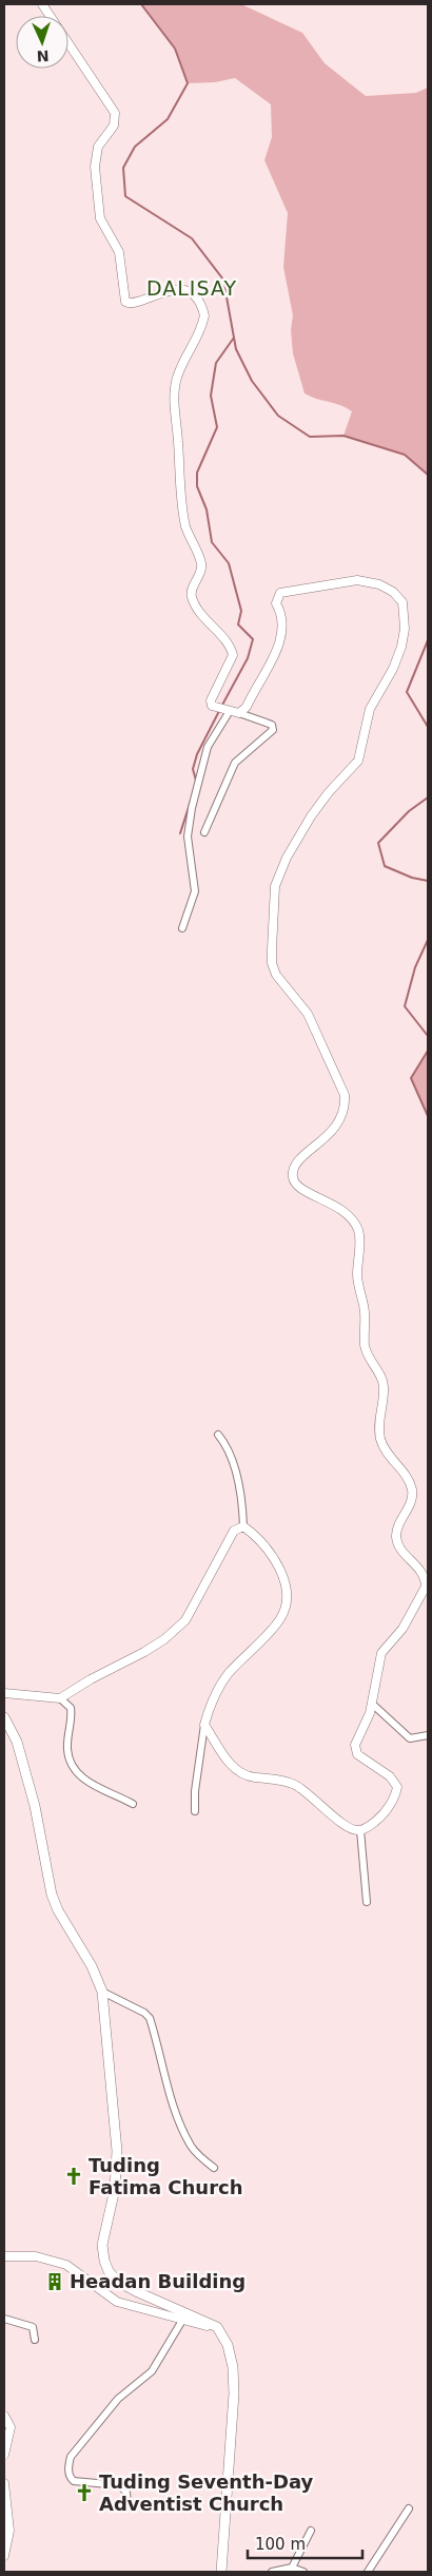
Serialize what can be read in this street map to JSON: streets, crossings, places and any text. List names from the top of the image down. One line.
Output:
{"districts":["DALISAY"],"places":{"church":["Tuding Fatima Church","Tuding Seventh-Day Adventist Church"],"building":["Headan Building"]},"scale_bar":"100 m","north":"bottom"}
